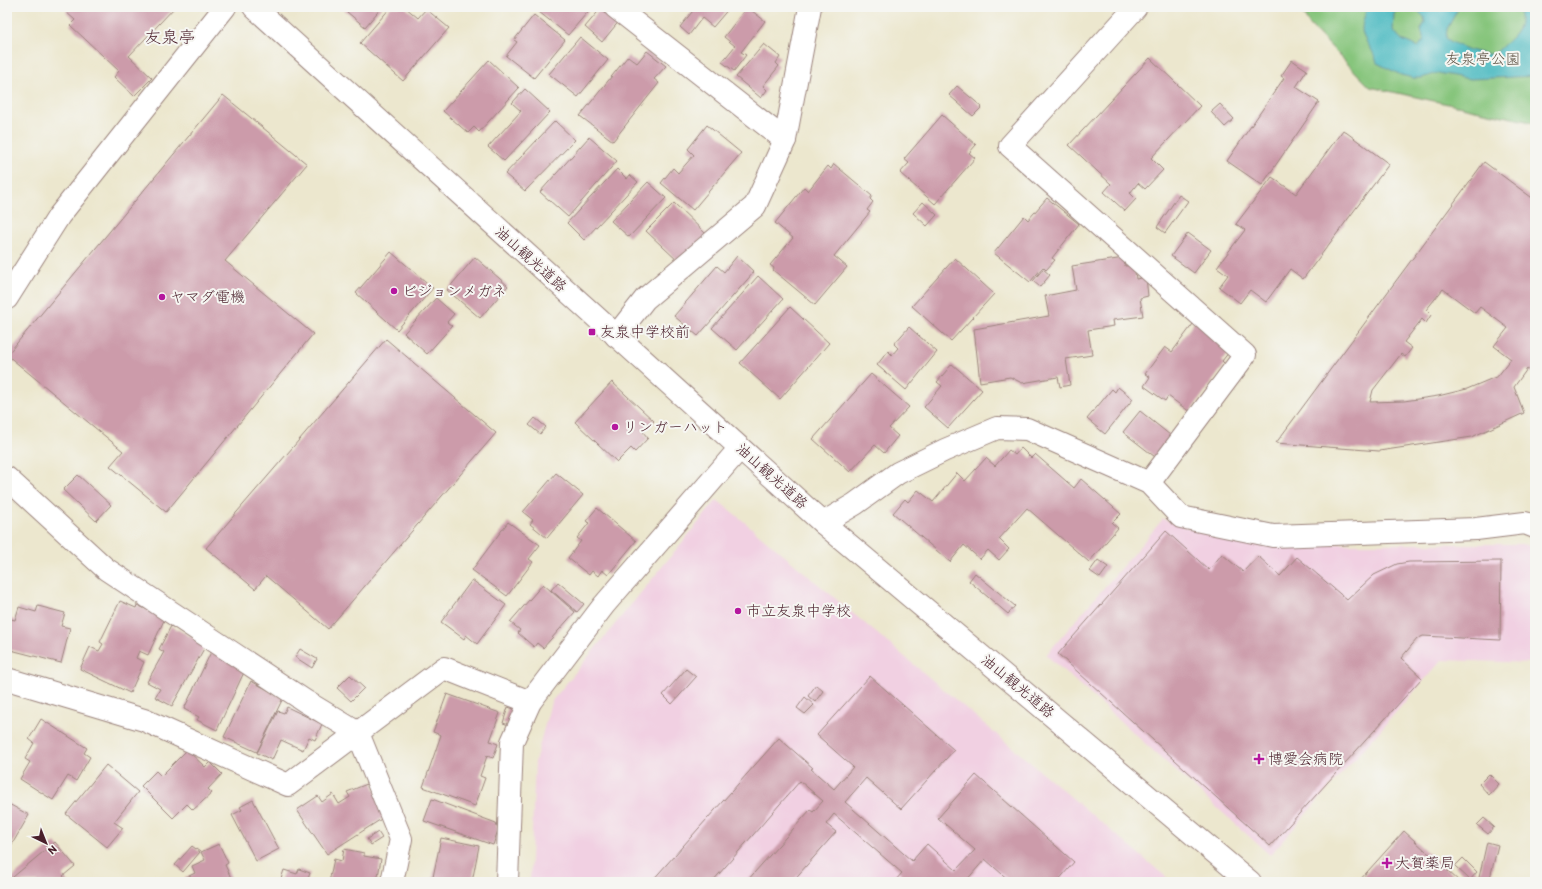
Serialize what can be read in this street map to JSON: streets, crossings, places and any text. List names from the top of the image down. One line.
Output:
{"streets":{"street":["油山観光道路"]},"districts":["友泉亭"],"parks":["友泉亭公園"],"places":{"other":["ビジョンメガネ","ヤマダ電機","リンガーハット","市立友泉中学校"],"transit":["友泉中学校前"],"health":["博愛会病院","大賀薬局"]},"north":"bottom right"}
